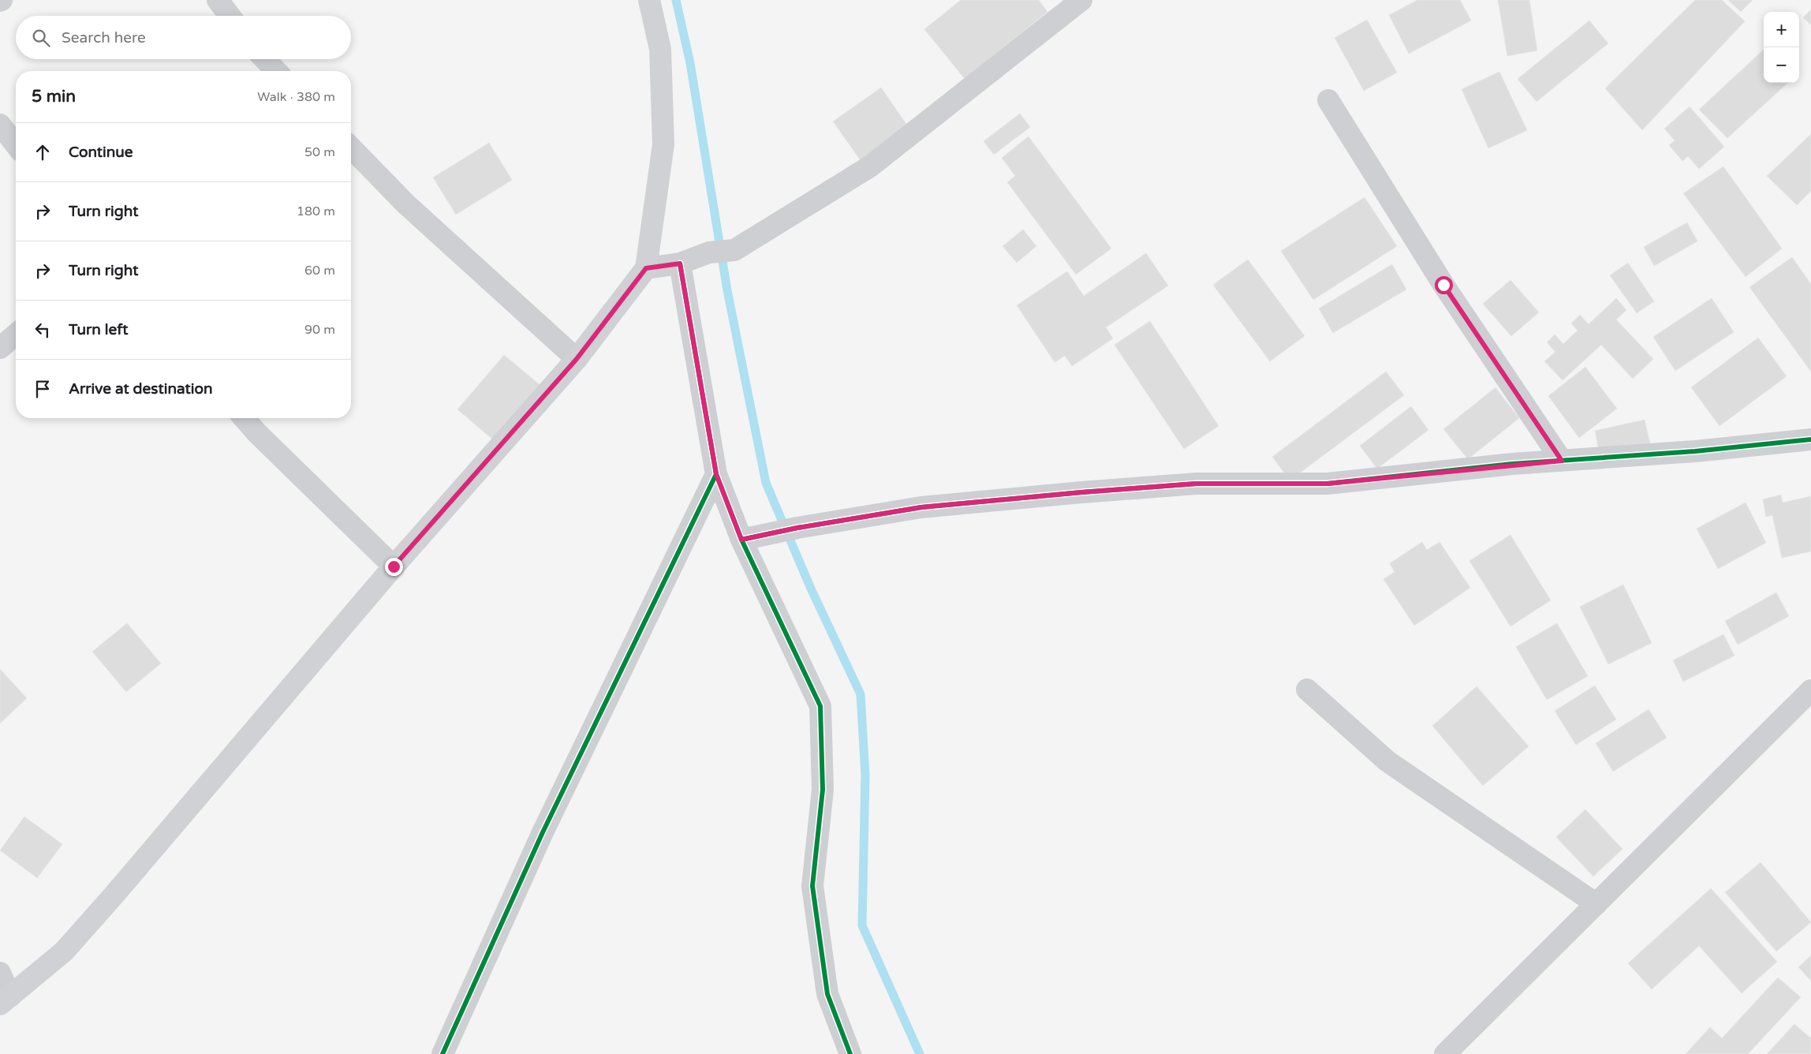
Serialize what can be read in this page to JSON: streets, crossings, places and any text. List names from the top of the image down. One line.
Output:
{"page":{"map_buttons":["+","−"],"search":"Search here","heading":["5 min","Walk · 380 m"],"list":[["Continue","50 m"],["Turn right","180 m"],["Turn right","60 m"],["Turn left","90 m"],"Arrive at destination"]}}
